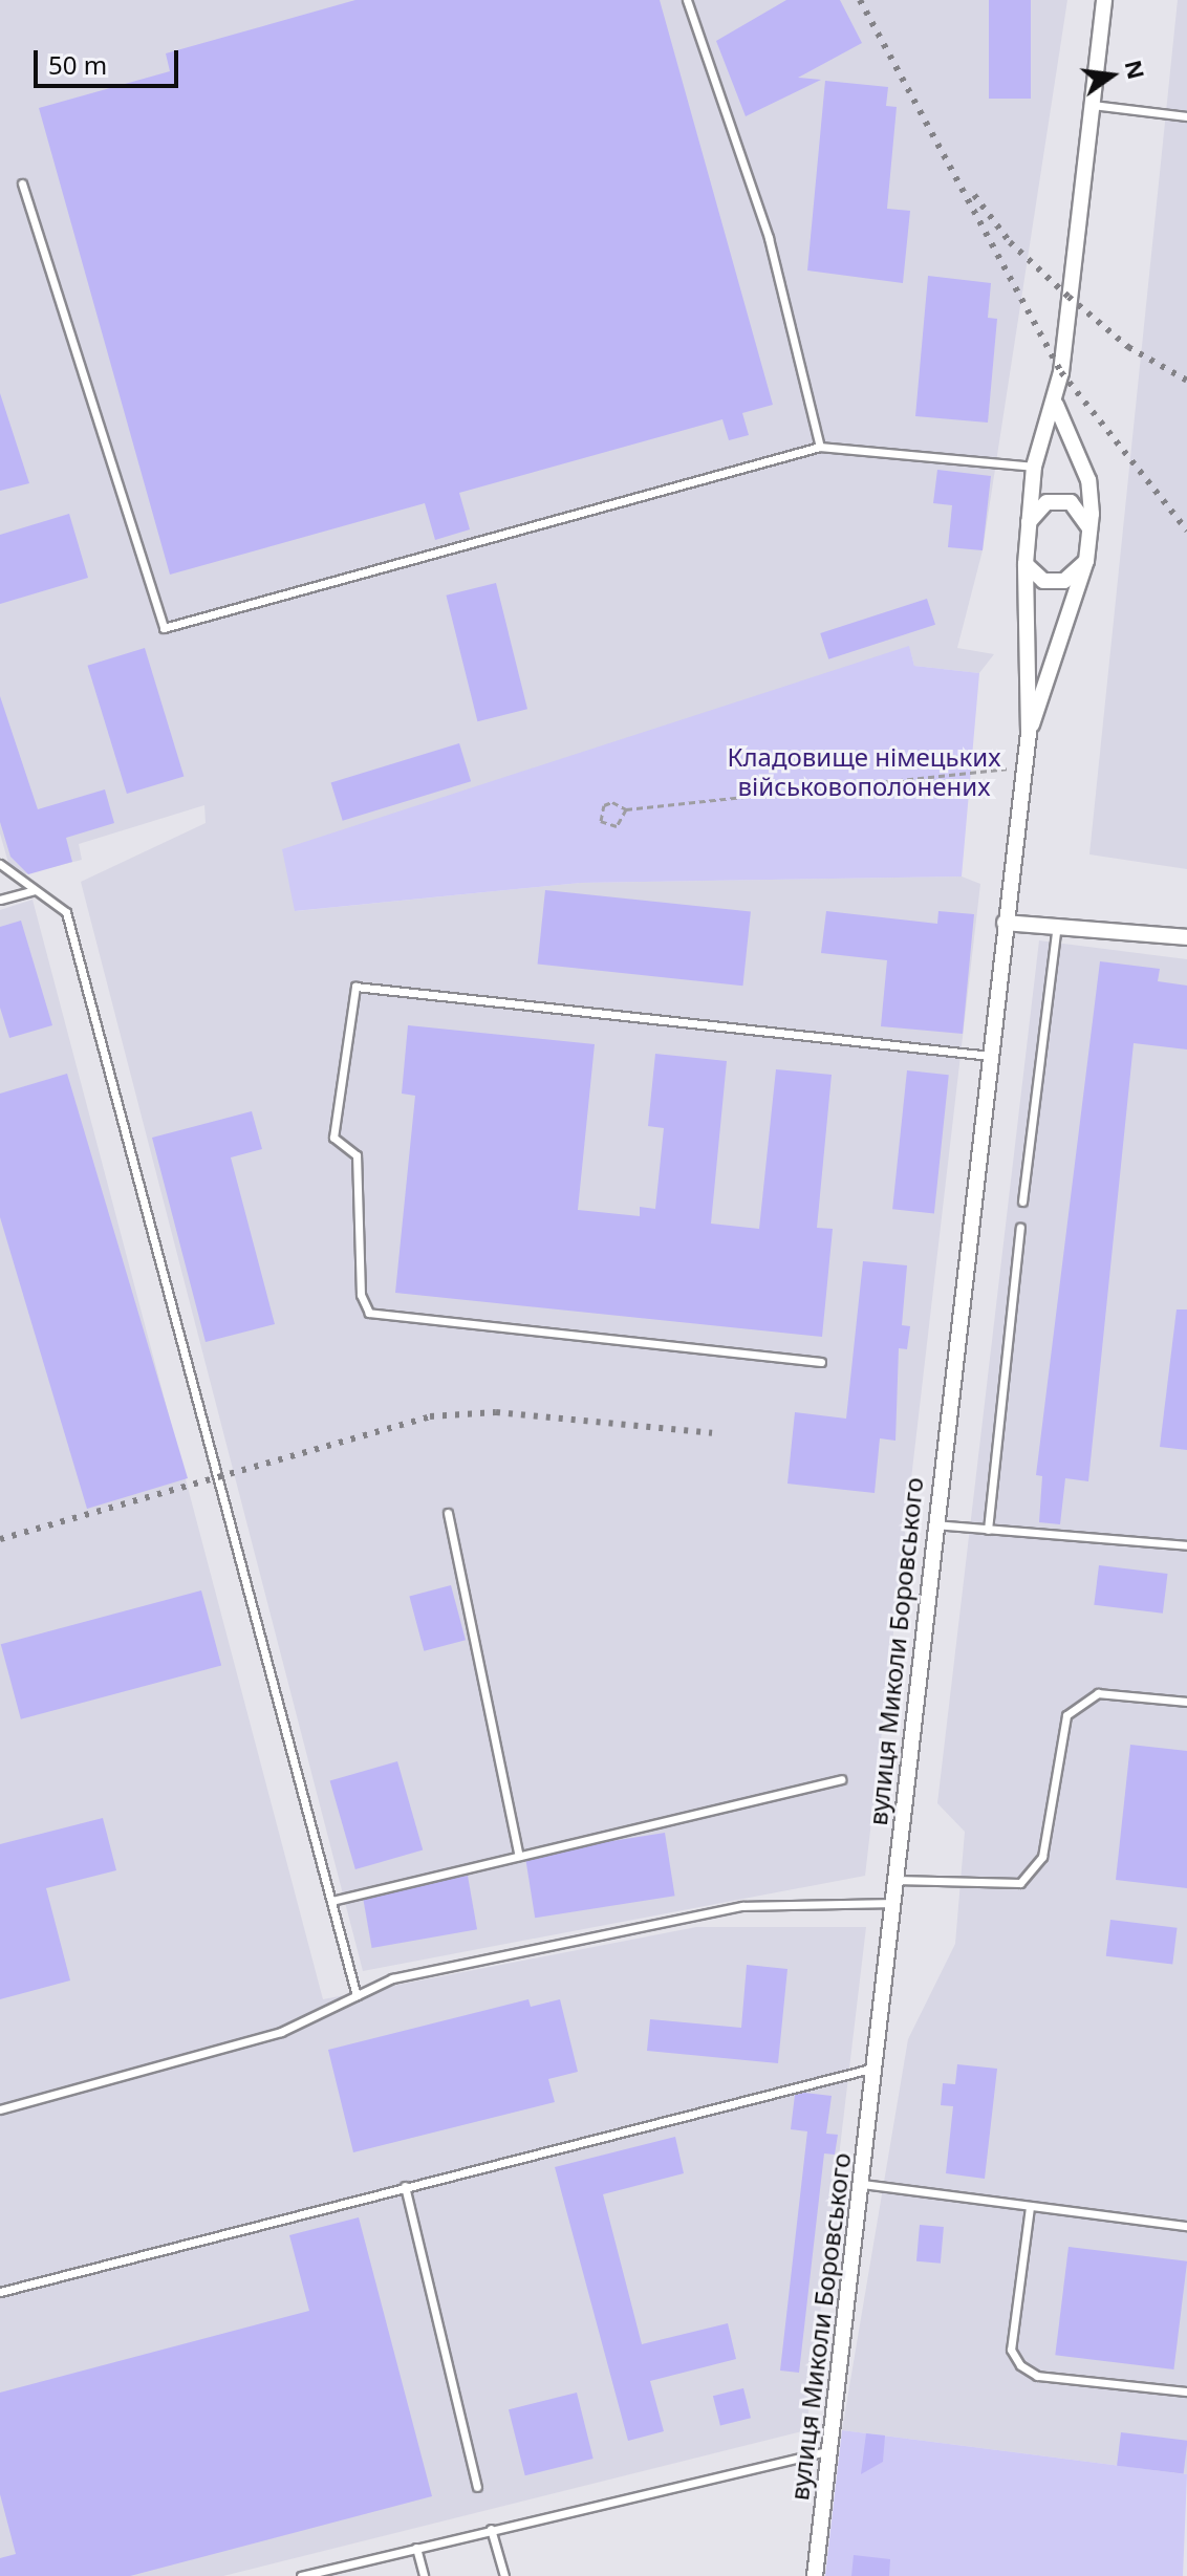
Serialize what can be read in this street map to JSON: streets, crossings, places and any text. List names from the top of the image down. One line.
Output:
{"streets":{"street":["вулиця Миколи Боровського"]},"parks":["Кладовище німецьких військовополонених"],"scale_bar":"50 m","north":"right"}
